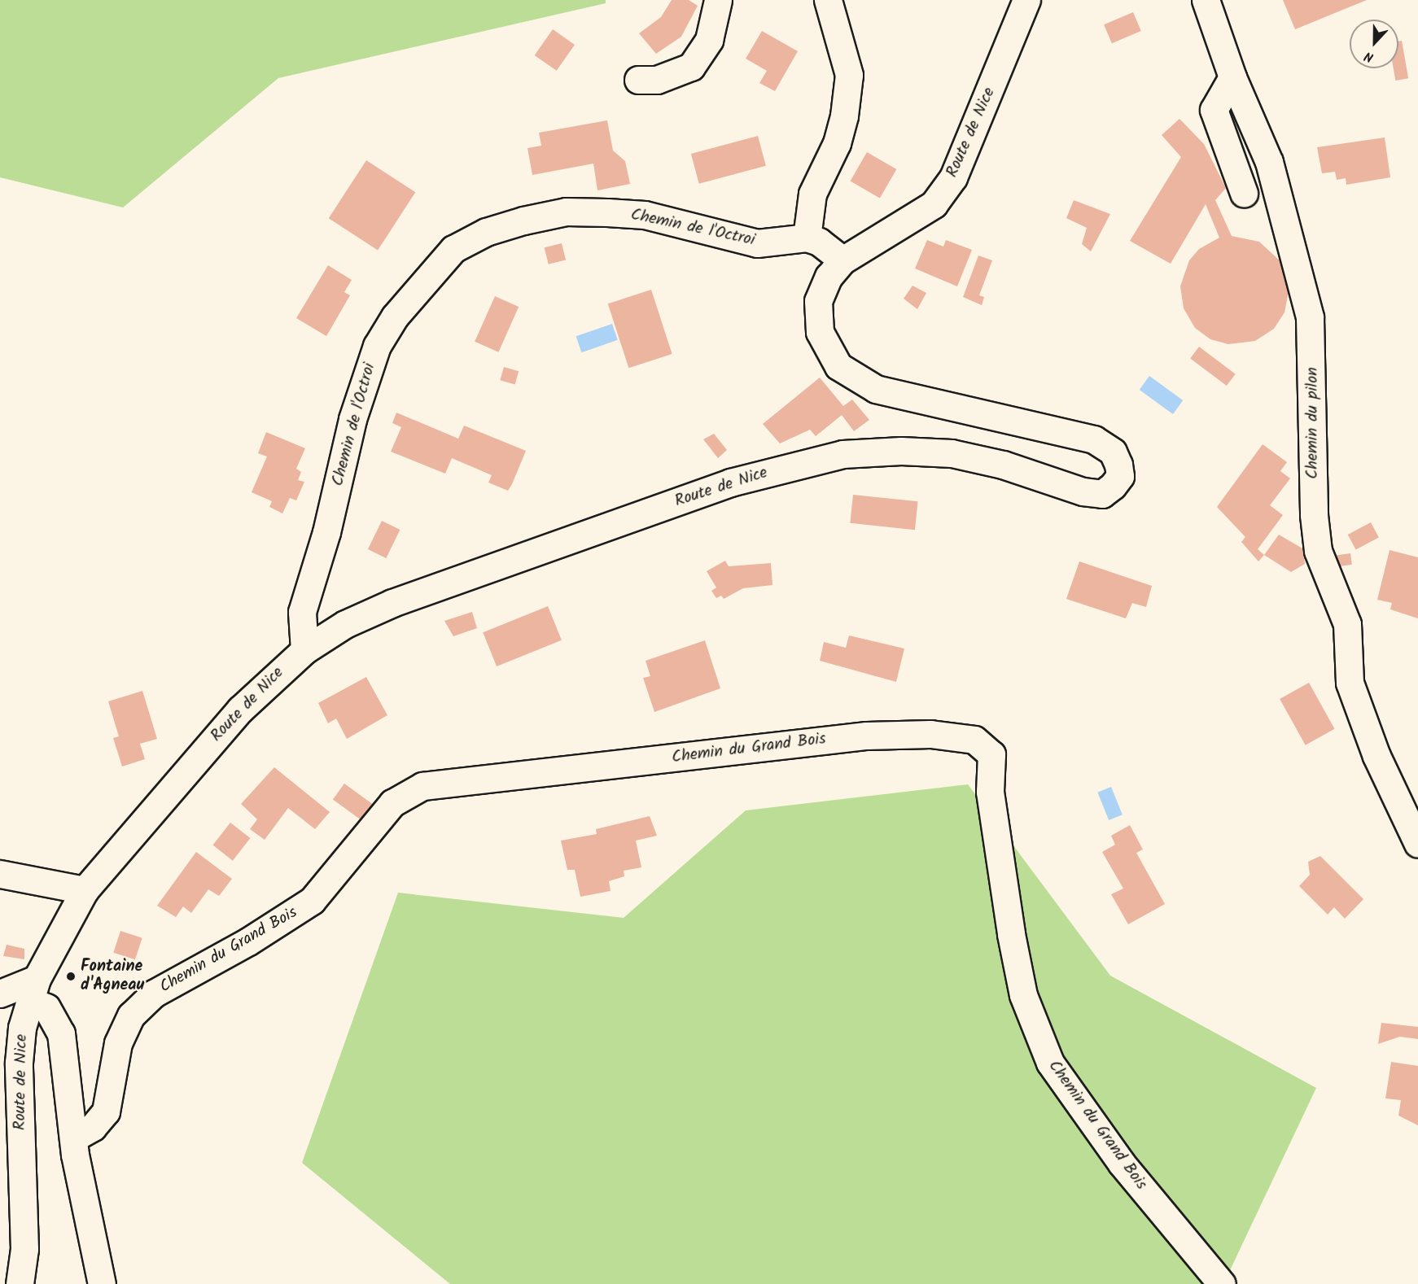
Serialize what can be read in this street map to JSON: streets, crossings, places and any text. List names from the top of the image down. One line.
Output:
{"streets":{"street":["Route de Nice","Chemin de l'Octroi","Chemin du pilon","Chemin du Grand Bois"]},"crossings":[["Route de Nice","Chemin de l'Octroi"]],"places":["Fontaine d'Agneau"],"north":"bottom"}
